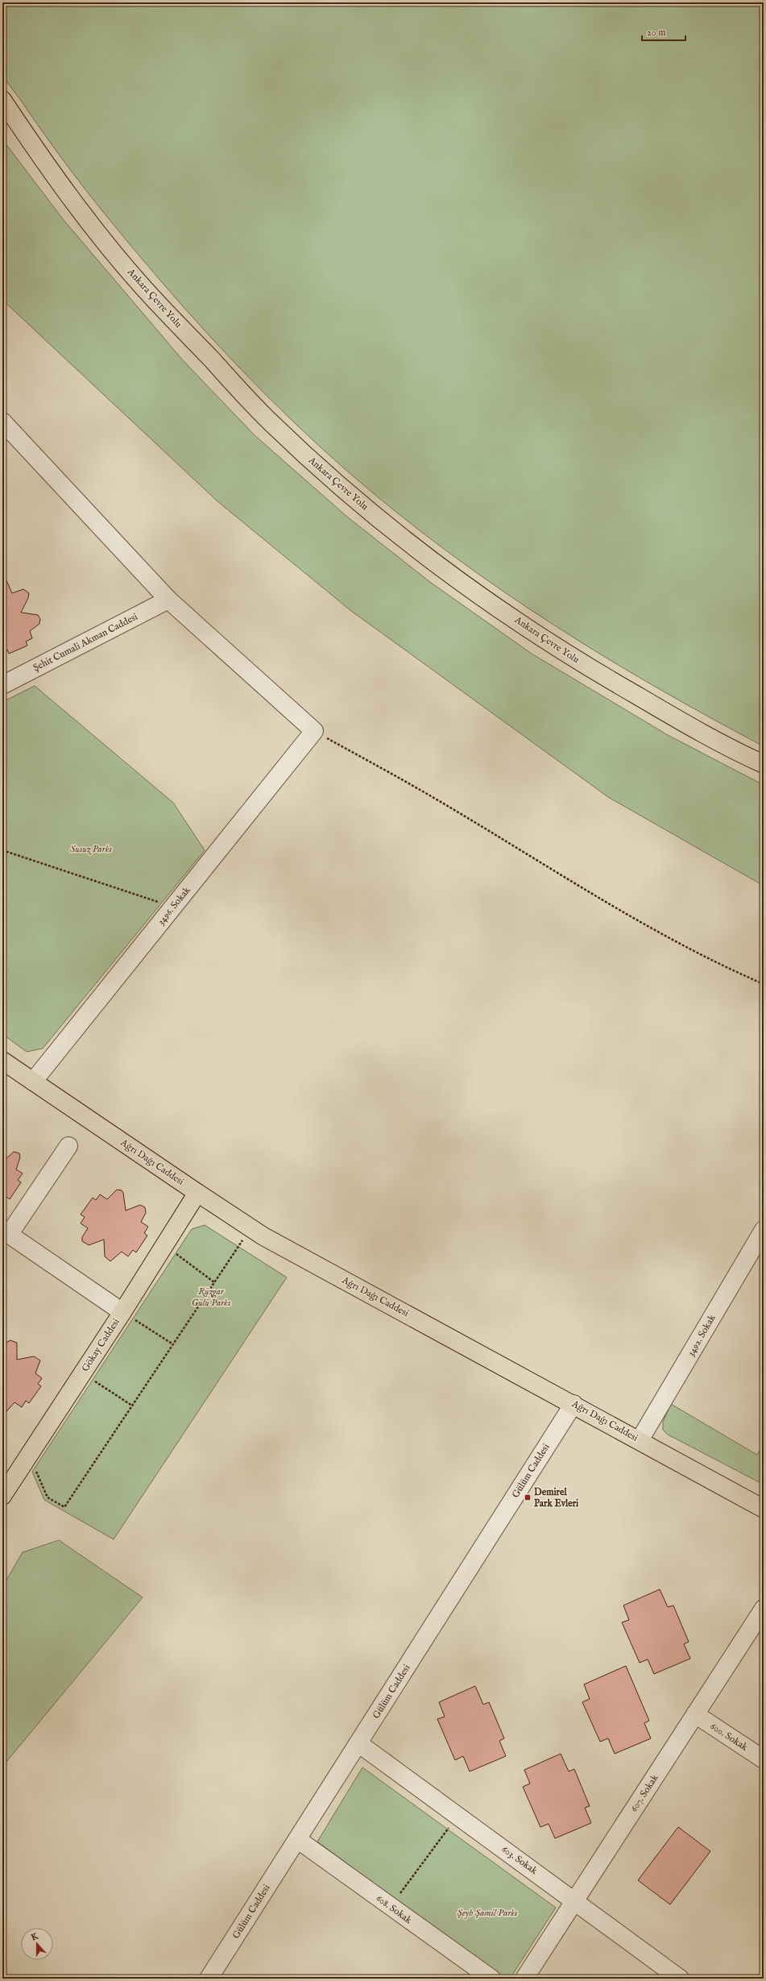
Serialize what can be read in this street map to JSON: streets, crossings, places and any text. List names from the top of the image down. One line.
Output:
{"streets":{"main road":["Ankara Çevre Yolu","Ağrı Dağı Caddesi","Gökay Caddesi"],"street":["Şehit Cumali Akman Caddesi","3496. Sokak","3492. Sokak","Gülüm Caddesi","600. Sokak","607. Sokak","603. Sokak","608. Sokak"]},"crossings":[["3496. Sokak","Ağrı Dağı Caddesi"],["Ağrı Dağı Caddesi","3492. Sokak"],["Ağrı Dağı Caddesi","Gökay Caddesi"],["Ağrı Dağı Caddesi","Gülüm Caddesi"],["Gülüm Caddesi","603. Sokak"],["Gülüm Caddesi","608. Sokak"],["600. Sokak","607. Sokak"],["607. Sokak","603. Sokak"]],"parks":["Susuz Parkı","Rüzgar Gülü Parkı","Şeyh Şamil Parkı"],"places":{"transit":["Demirel Park Evleri"]},"scale_bar":"20 m","north":"top"}
